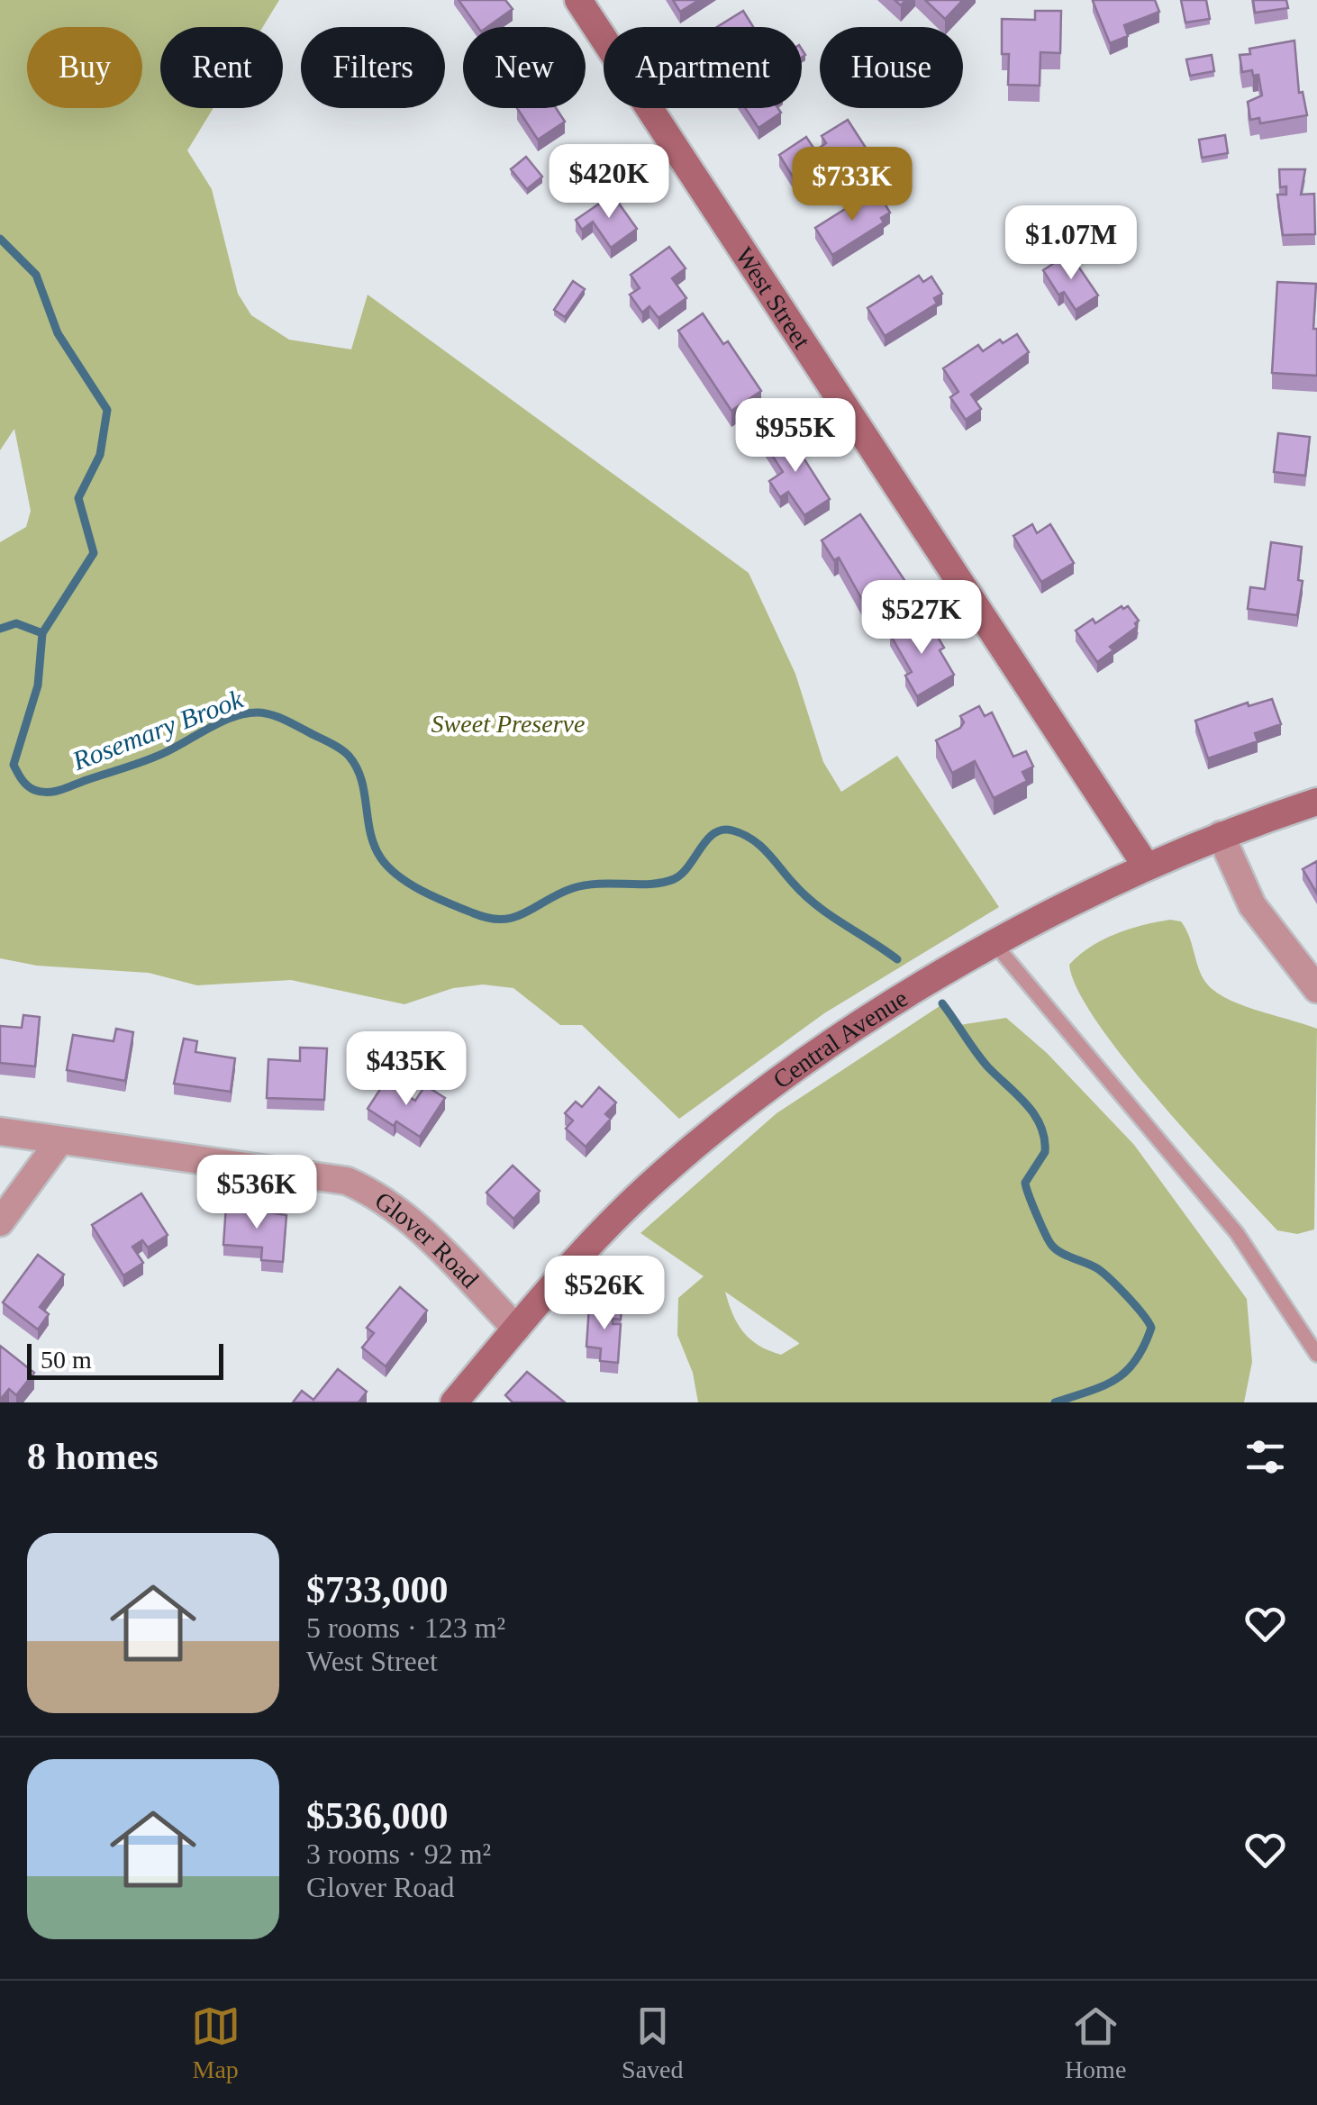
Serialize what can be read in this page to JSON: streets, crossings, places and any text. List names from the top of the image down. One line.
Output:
{"streets":{"main road":["West Street","Central Avenue"],"street":["Glover Road"]},"crossings":[["West Street","Central Avenue"],["Central Avenue","Glover Road"]],"water":["Rosemary Brook"],"parks":["Sweet Preserve"],"scale_bar":"50 m","page":{"chip":["Buy","Rent","Filters","New","Apartment","House"],"price":["$420K","$733K","$1.07M","$955K","$527K","$435K","$536K","$526K"],"scale":"50 m","heading":"8 homes","list":[{"name":"$733,000","note":"5 rooms · 123 m² · West Street"},{"name":"$536,000","note":"3 rooms · 92 m² · Glover Road"}],"tabs":["Map","Saved","Home"]}}
